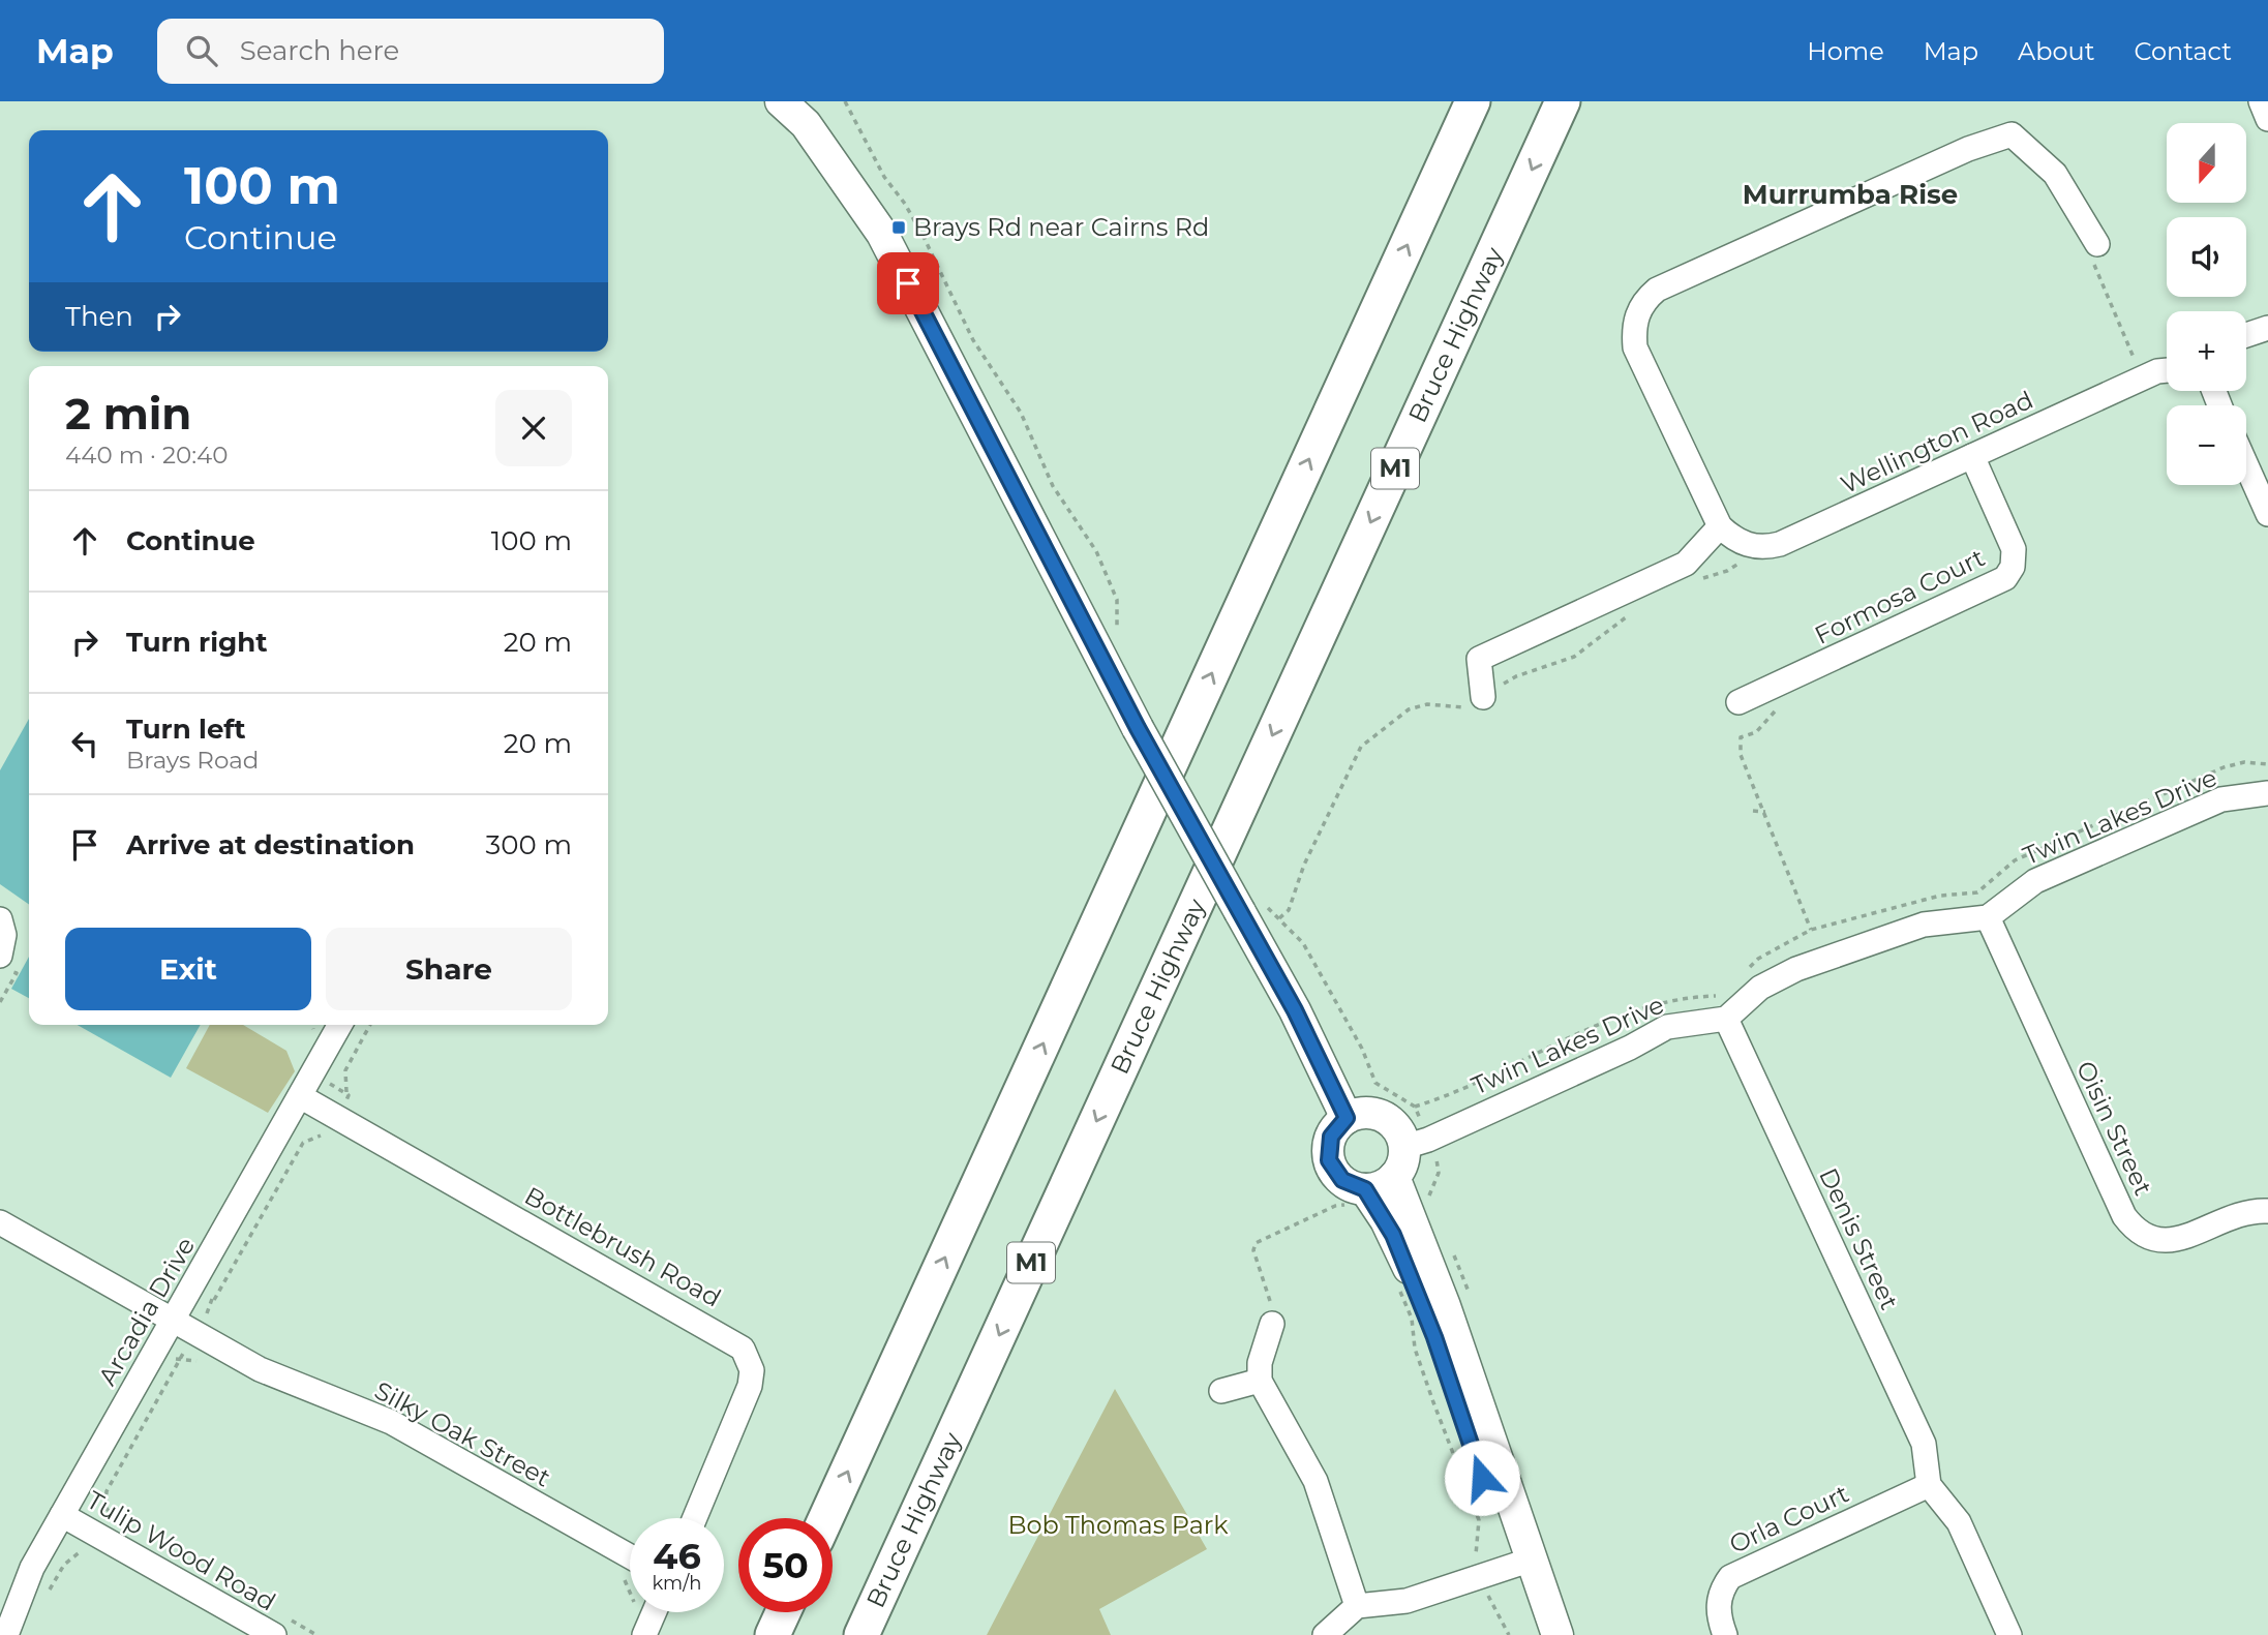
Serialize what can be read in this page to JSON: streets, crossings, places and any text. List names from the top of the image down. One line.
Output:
{"streets":{"highway":["Bruce Highway","M1"],"street":["Wellington Road","Formosa Court","Twin Lakes Drive","Oisin Street","Denis Street","Bottlebrush Road","Arcadia Drive","Silky Oak Street","Orla Court","Tulip Wood Road"]},"crossings":[["Wellington Road","Formosa Court"],["Twin Lakes Drive","Oisin Street"],["Twin Lakes Drive","Denis Street"],["Denis Street","Orla Court"],["Bottlebrush Road","Arcadia Drive"],["Arcadia Drive","Silky Oak Street"],["Arcadia Drive","Tulip Wood Road"]],"districts":["Murrumba Rise"],"parks":["Bob Thomas Park"],"places":{"transit":["Brays Rd near Cairns Rd"]},"north":"bottom","page":{"header":"Map","search":"Search here","nav":["Home","Map","About","Contact"],"map_buttons":["+","−"],"turn":["100 m","Continue"],"then":"Then","heading":["2 min","440 m · 20:40"],"list":[{"name":"Continue","value":"100 m"},{"name":"Turn right","value":"20 m"},{"name":"Turn left","note":"Brays Road","value":"20 m"},{"name":"Arrive at destination","value":"300 m"}],"buttons":["Exit","Share"],"speed":"46 km/h","limit":"50"}}
